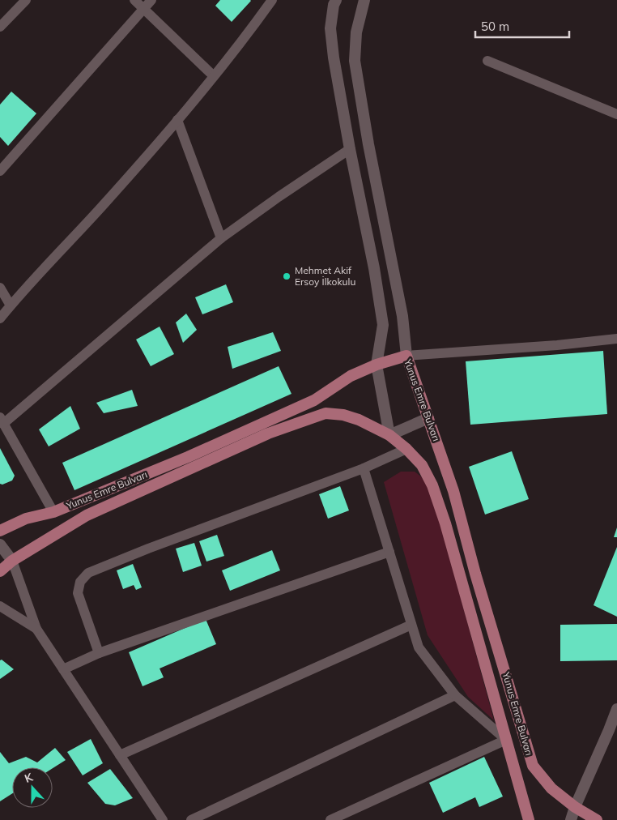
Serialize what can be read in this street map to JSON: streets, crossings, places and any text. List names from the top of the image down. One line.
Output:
{"streets":{"main road":["Yunus Emre Bulvarı"]},"places":["Mehmet Akif Ersoy İlkokulu"],"scale_bar":"50 m","north":"top"}
